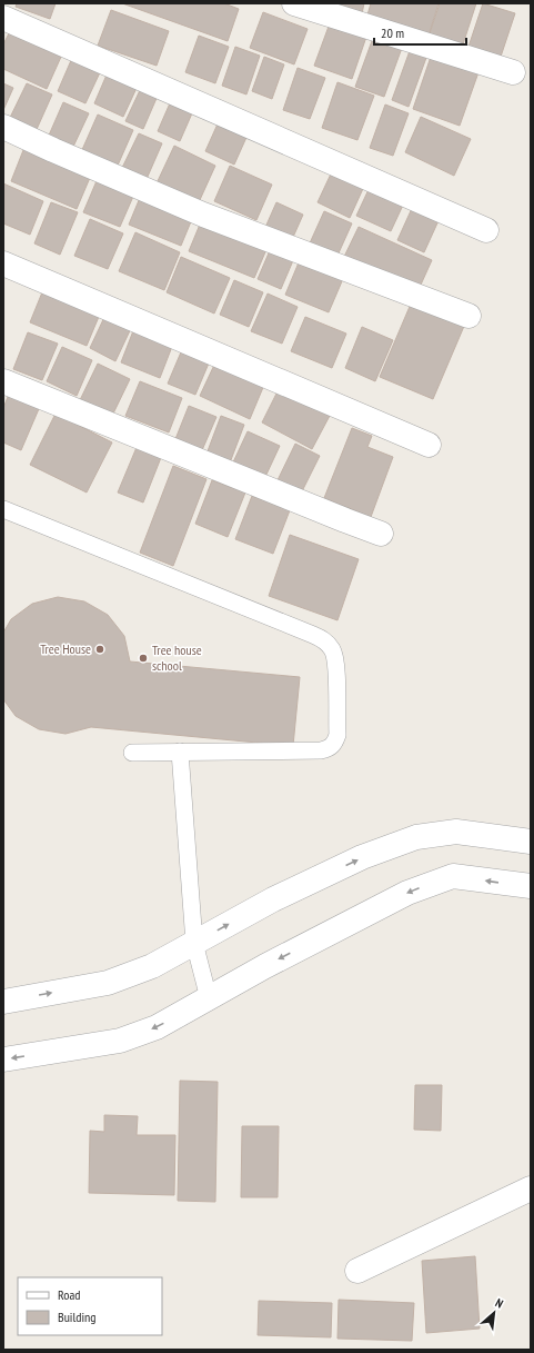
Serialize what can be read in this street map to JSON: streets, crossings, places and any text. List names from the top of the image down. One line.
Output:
{"places":["Tree House","Tree house school"],"legend":["Road","Building"],"scale_bar":"20 m","north":"top right"}
